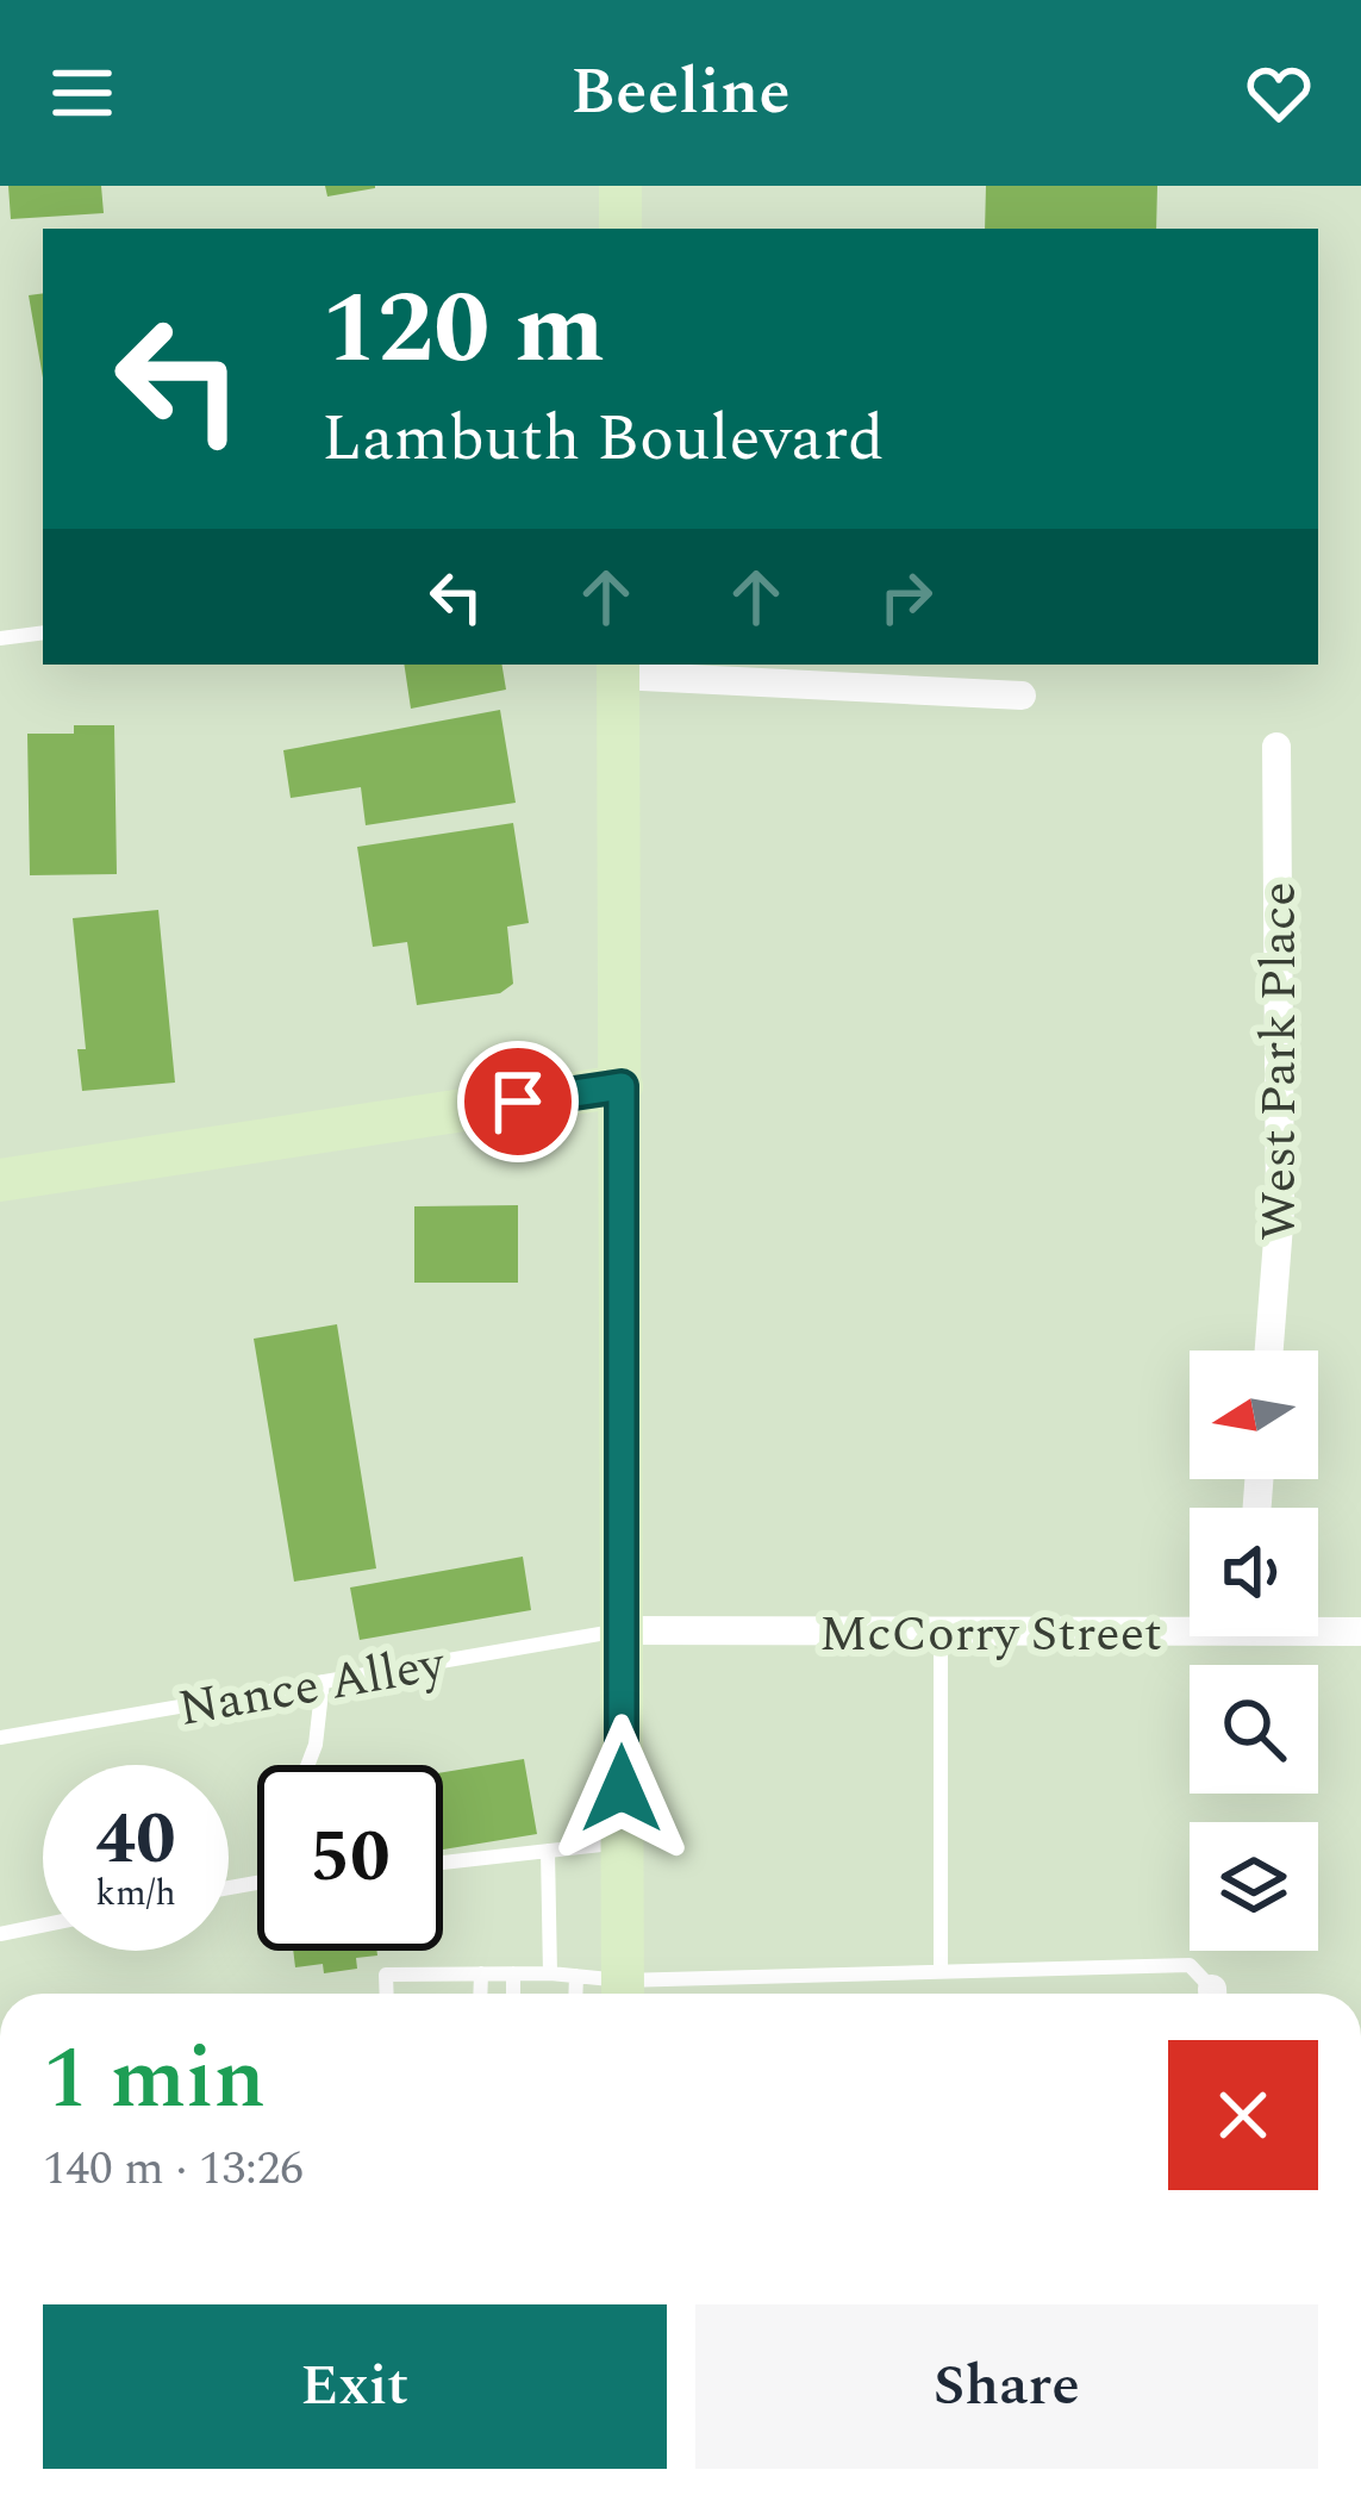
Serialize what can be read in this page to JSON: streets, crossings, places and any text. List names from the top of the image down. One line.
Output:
{"streets":{"street":["West Park Place","McCorry Street"],"lane":["Nance Alley"]},"crossings":[["McCorry Street","Nance Alley"]],"north":"left","page":{"header":"Beeline","turn":["120 m","Lambuth Boulevard"],"speed":"40 km/h","limit":"50","heading":["1 min","140 m · 13:26"],"buttons":["Exit","Share"]}}
